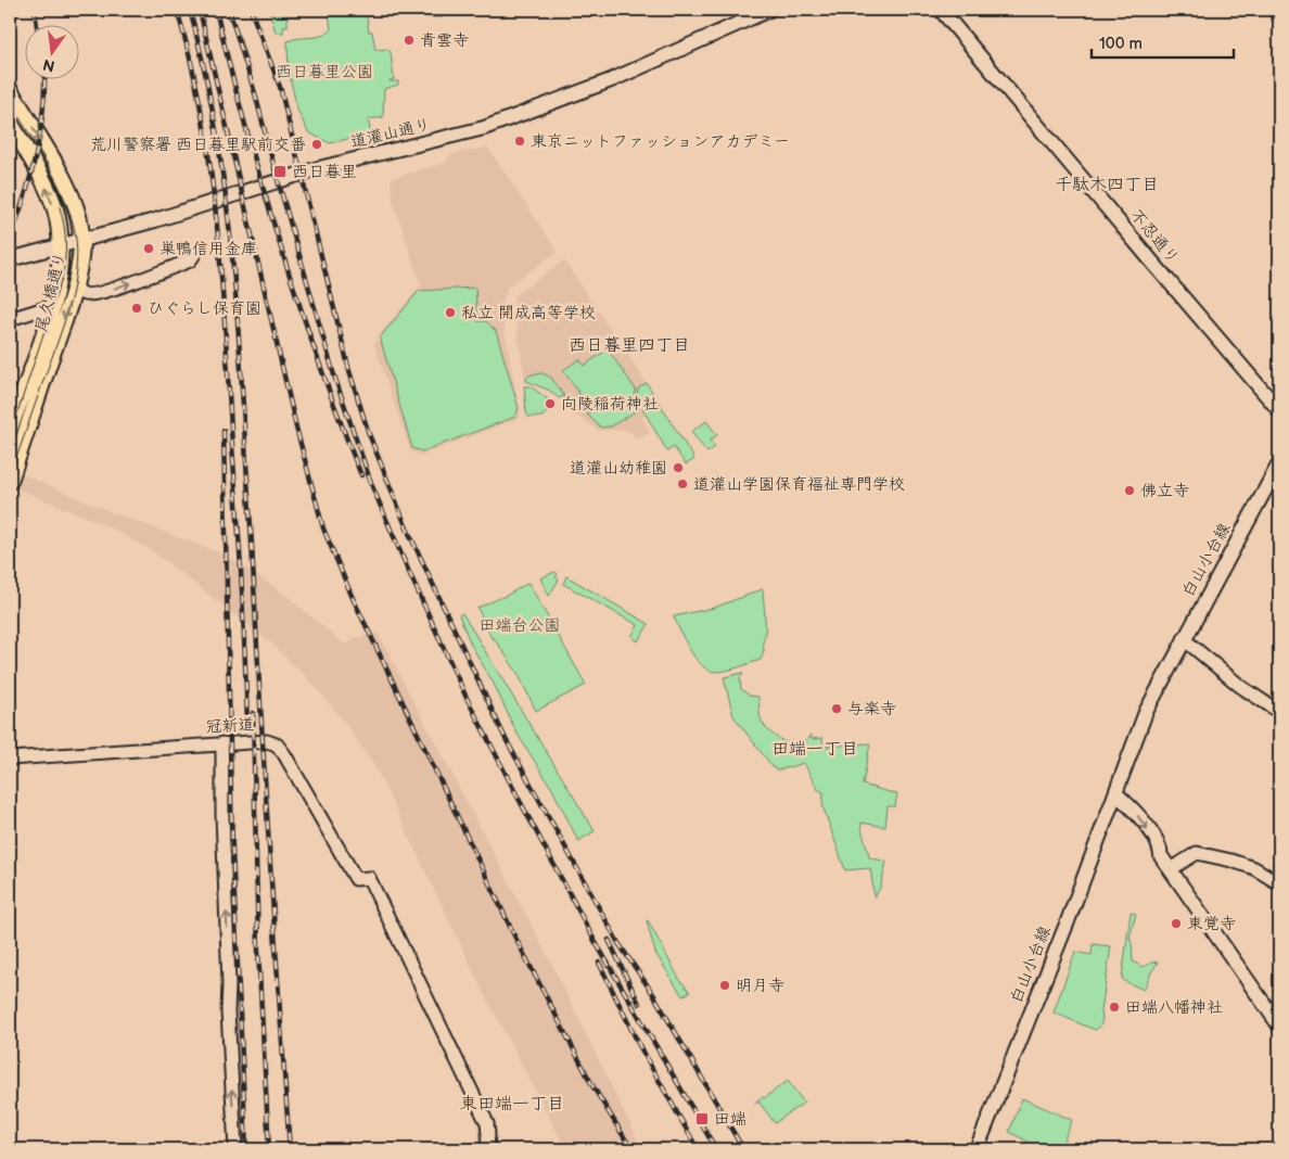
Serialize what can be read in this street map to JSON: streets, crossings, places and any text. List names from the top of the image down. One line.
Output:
{"streets":{"main road":["道灌山通り","不忍通り","尾久橋通り","白山小台線"],"street":["冠新道"]},"crossings":[["道灌山通り","尾久橋通り"]],"districts":["千駄木四丁目","西日暮里四丁目","田端一丁目","東田端一丁目"],"parks":["西日暮里公園","田端台公園"],"places":{"other":["青雲寺","東京ニットファッションアカデミー","荒川警察署 西日暮里駅前交番","巣鴨信用金庫","ひぐらし保育園","私立 開成高等学校","向陵稲荷神社","道灌山幼稚園","道灌山学園保育福祉専門学校","佛立寺","与楽寺","東覚寺","明月寺","田端八幡神社"],"transit":["西日暮里","田端"]},"scale_bar":"100 m","north":"bottom"}
